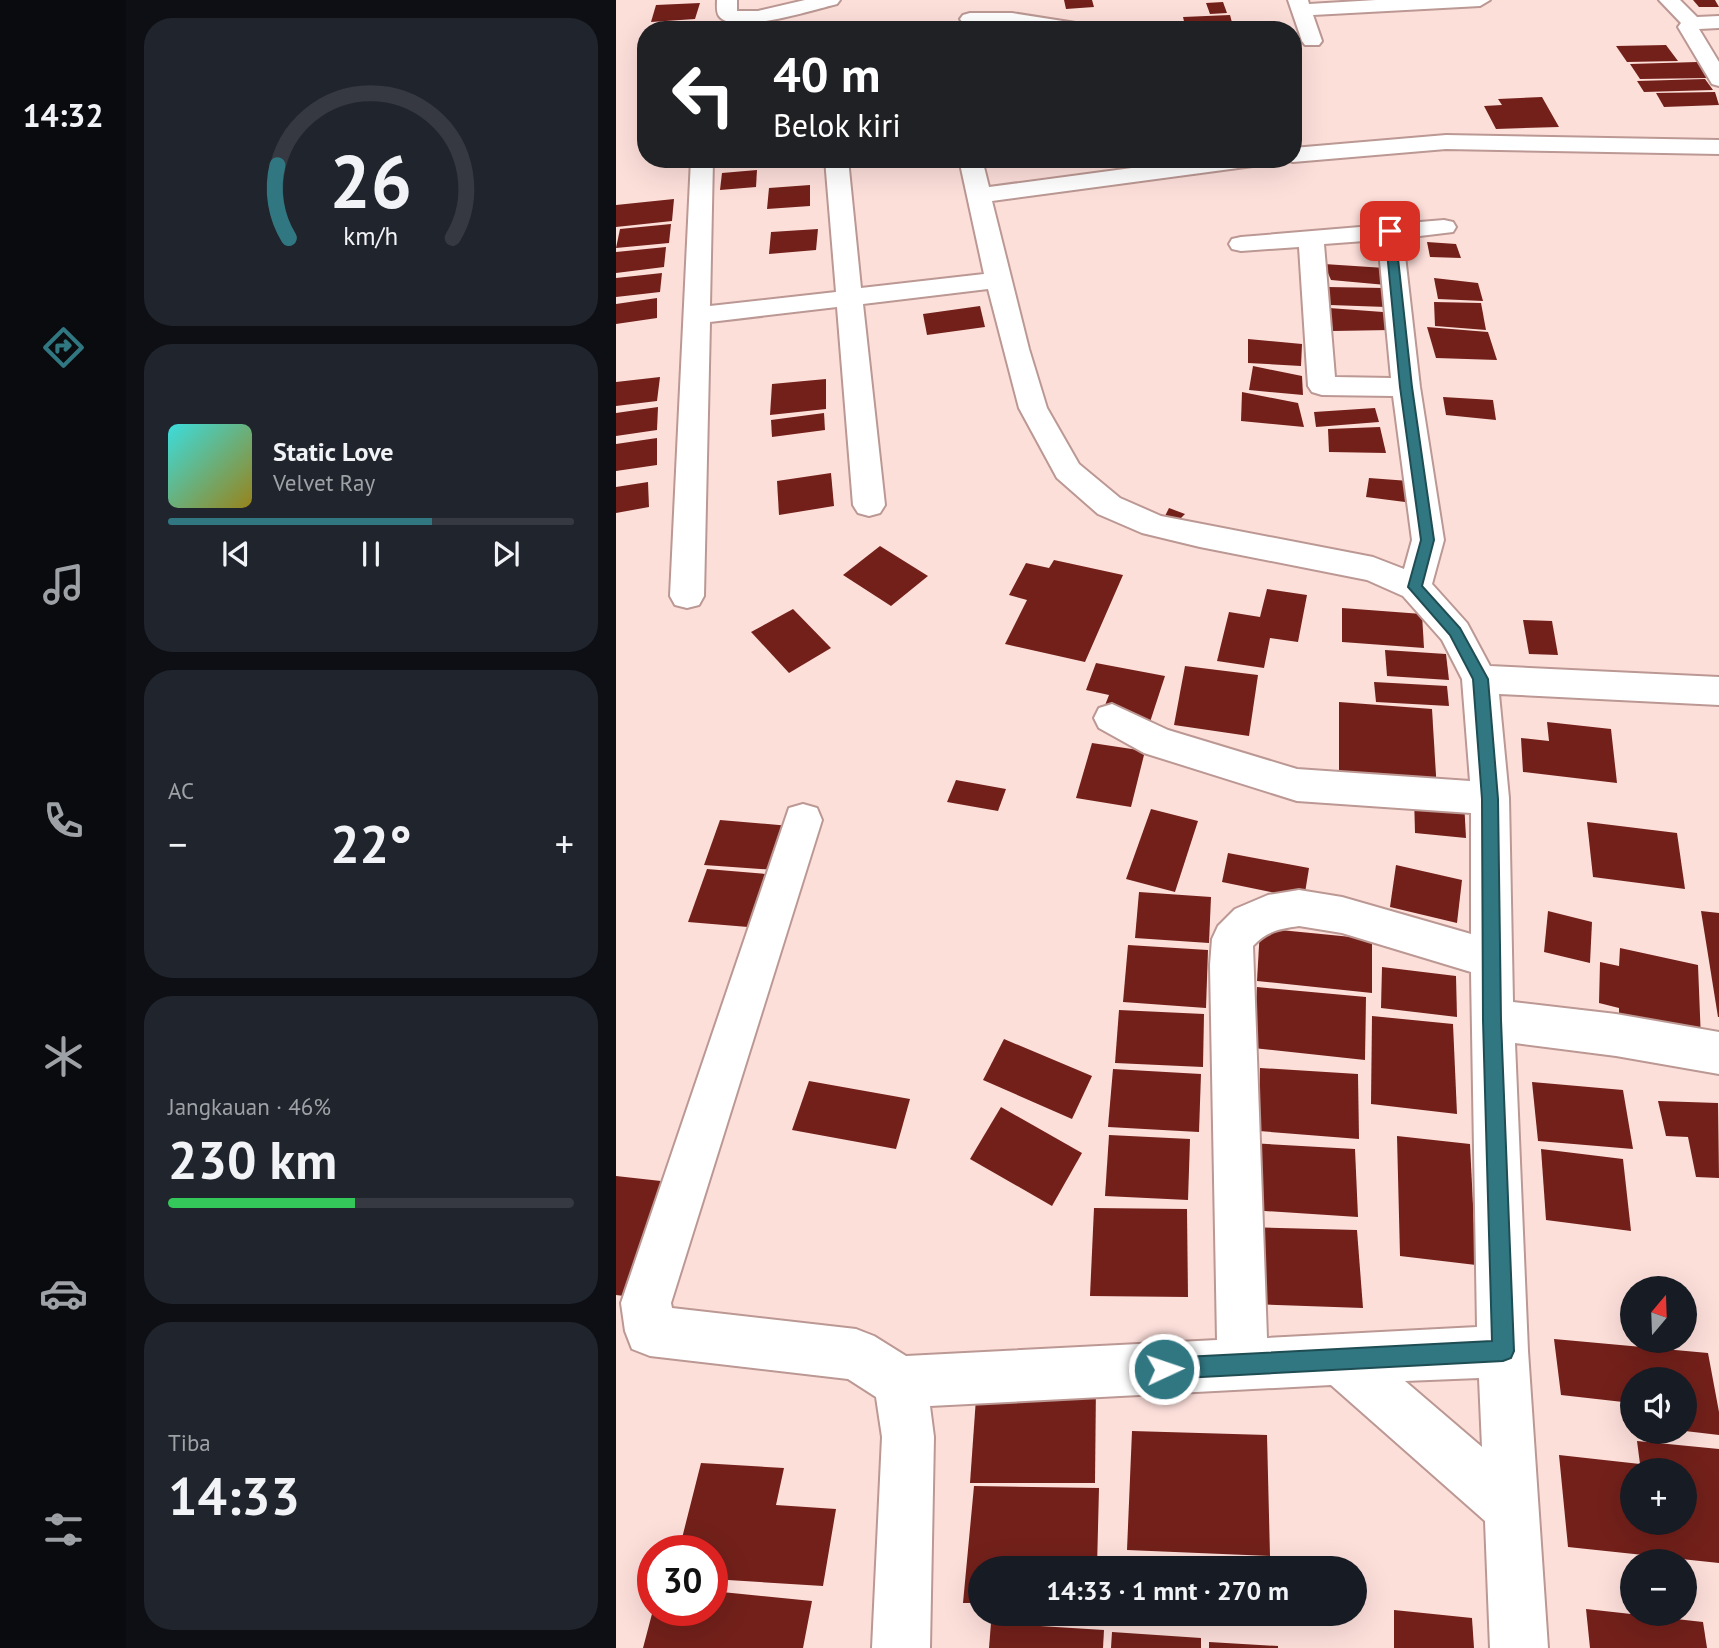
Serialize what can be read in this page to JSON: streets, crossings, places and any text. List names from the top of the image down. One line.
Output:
{"north":"top","page":{"tabs":"14:32","turn":["40 m","Belok kiri"],"song":["Static Love","Velvet Ray"],"tile":["AC",["Jangkauan · 46%","230 km"],["Tiba","14:33"]],"heat":["−","22°","+"],"map_buttons":["+","−"],"limit":"30","trip":"14:33 · 1 mnt · 270 m","gauge":["26","km/h"]}}
